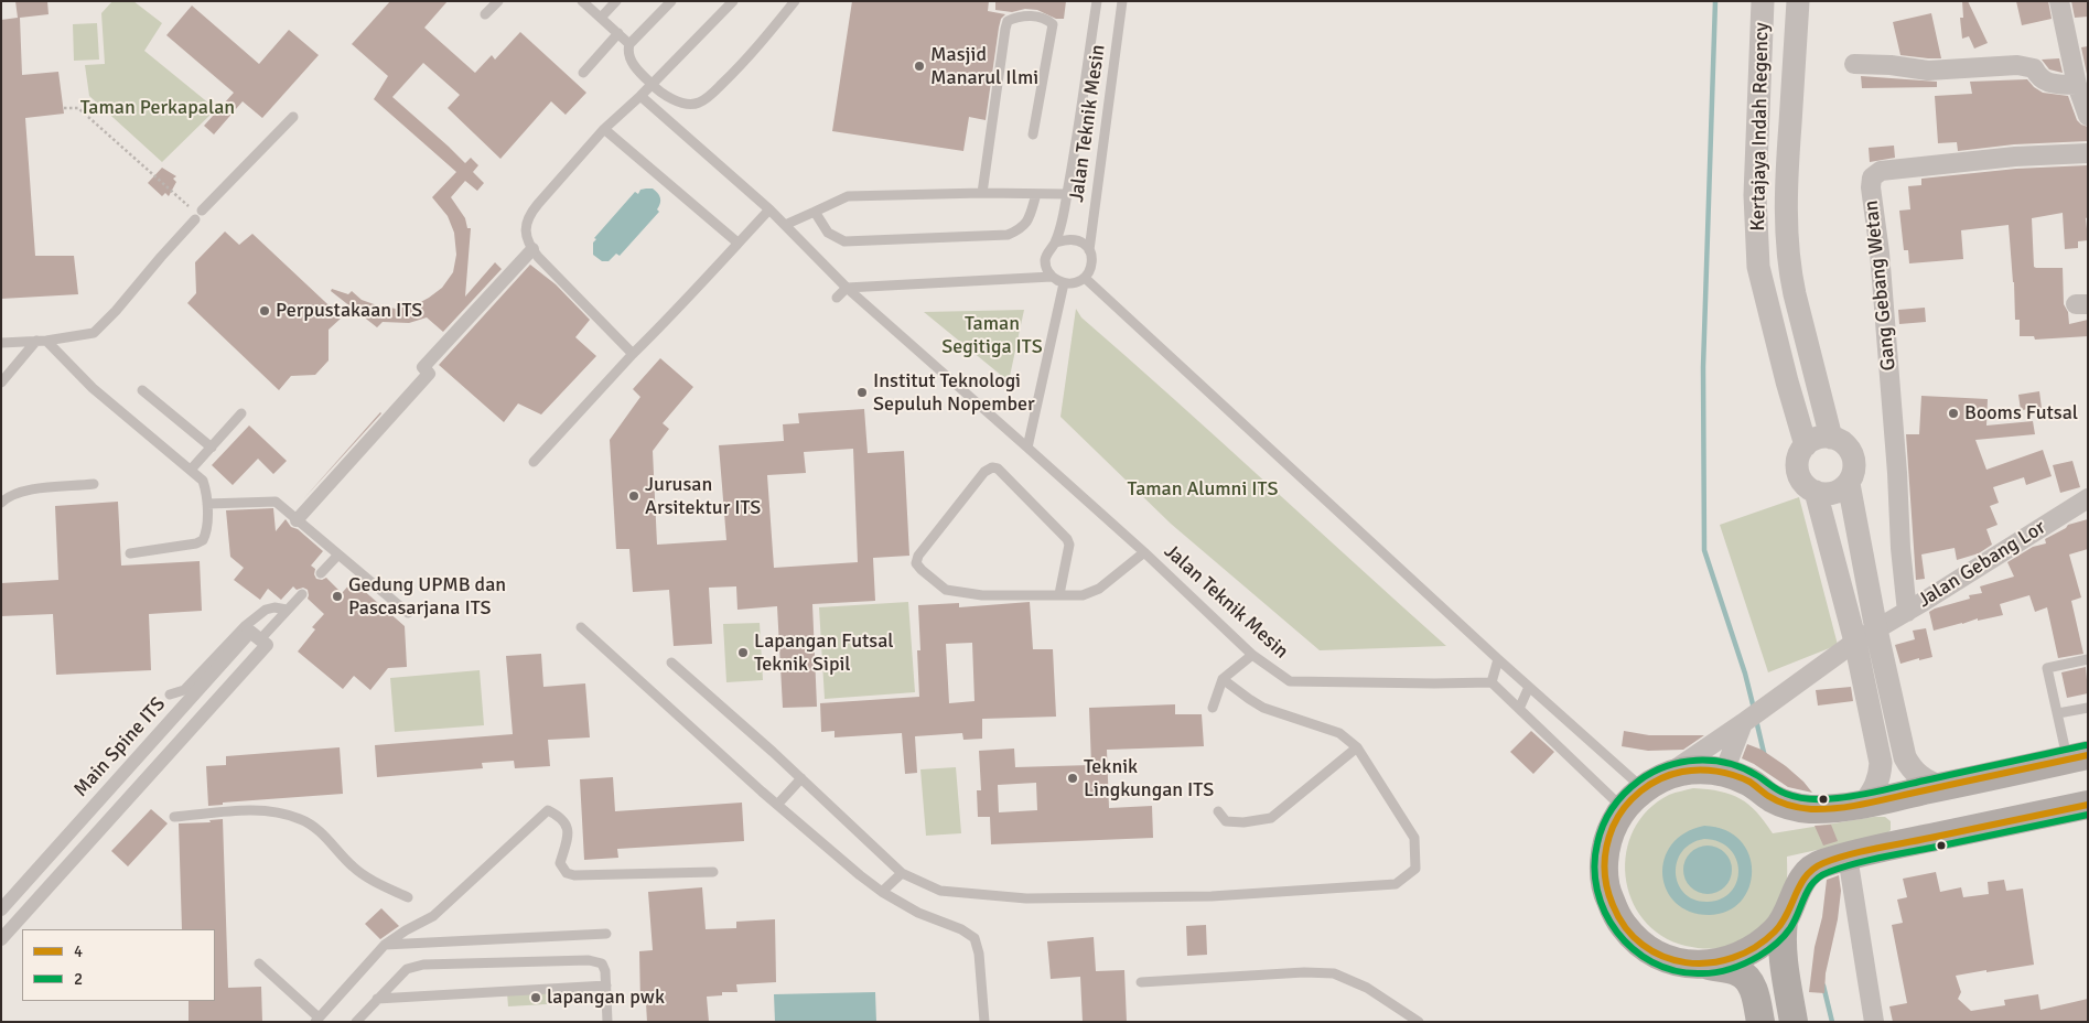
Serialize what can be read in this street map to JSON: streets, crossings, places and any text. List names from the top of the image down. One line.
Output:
{"streets":{"street":["Kertajaya Indah Regency","Gang Gebang Wetan","Jalan Gebang Lor","Main Spine ITS"],"lane":["Jalan Teknik Mesin"]},"crossings":[["Gang Gebang Wetan","Jalan Gebang Lor"]],"parks":["Taman Perkapalan","Taman Segitiga ITS","Taman Alumni ITS"],"places":["Masjid Manarul Ilmi","Perpustakaan ITS","Institut Teknologi Sepuluh Nopember","Booms Futsal","Jurusan Arsitektur ITS","Gedung UPMB dan Pascasarjana ITS","Lapangan Futsal Teknik Sipil","Teknik Lingkungan ITS","lapangan pwk"],"lines":["transit line 2","transit line 4"],"legend":["4","2"]}
